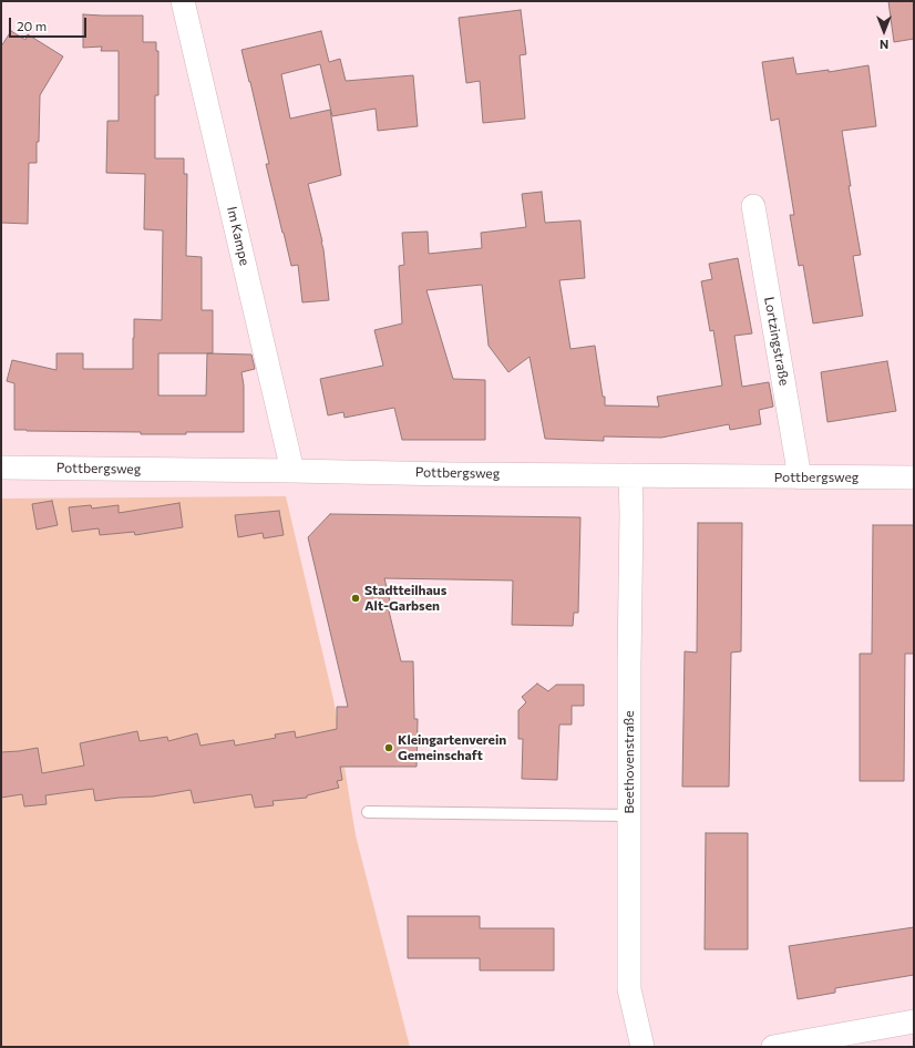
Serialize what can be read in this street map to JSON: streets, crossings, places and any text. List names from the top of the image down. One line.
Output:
{"streets":{"street":["Im Kampe","Lortzingstraße","Pottbergsweg","Beethovenstraße"]},"crossings":[["Im Kampe","Pottbergsweg"],["Lortzingstraße","Pottbergsweg"],["Pottbergsweg","Beethovenstraße"]],"places":["Stadtteilhaus Alt-Garbsen","Kleingartenverein Gemeinschaft"],"scale_bar":"20 m","north":"bottom"}
